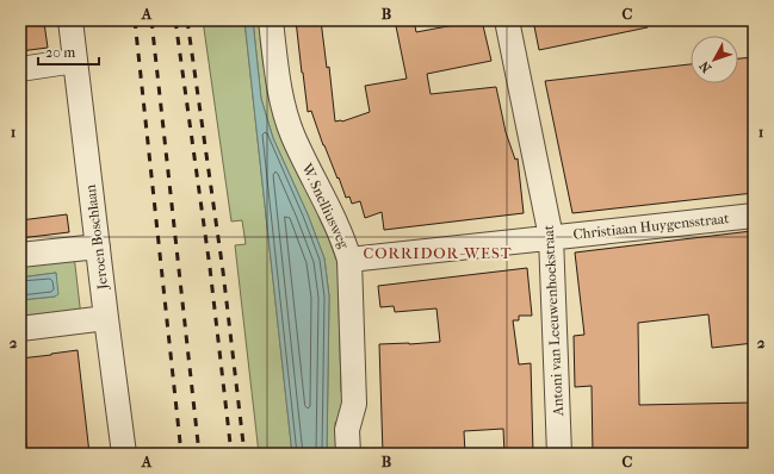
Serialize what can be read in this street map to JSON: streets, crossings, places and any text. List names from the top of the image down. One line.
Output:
{"streets":{"street":["W. Snelliusweg","Christiaan Huygensstraat","Jeroen Boschlaan","Antoni van Leeuwenhoekstraat"]},"crossings":[["W. Snelliusweg","Christiaan Huygensstraat"],["Christiaan Huygensstraat","Antoni van Leeuwenhoekstraat"]],"districts":["CORRIDOR-WEST"],"scale_bar":"20 m","north":"bottom left","grid":{"columns":["A","B","C"],"rows":["1","2"]}}
